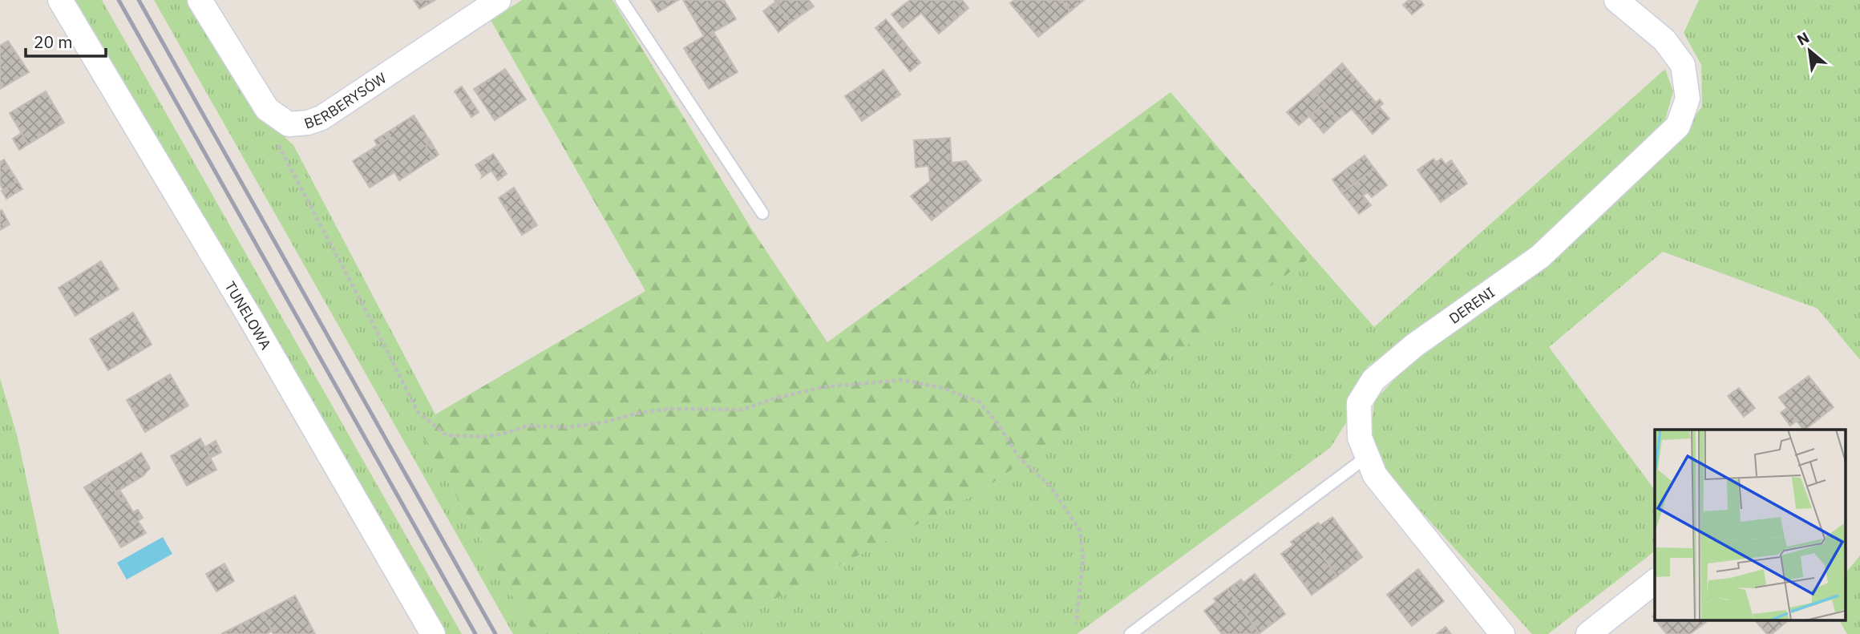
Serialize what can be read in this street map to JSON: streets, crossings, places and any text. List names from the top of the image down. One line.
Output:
{"streets":{"street":["BERBERYSÓW","DERENI","TUNELOWA"]},"scale_bar":"20 m","north":"top left"}
